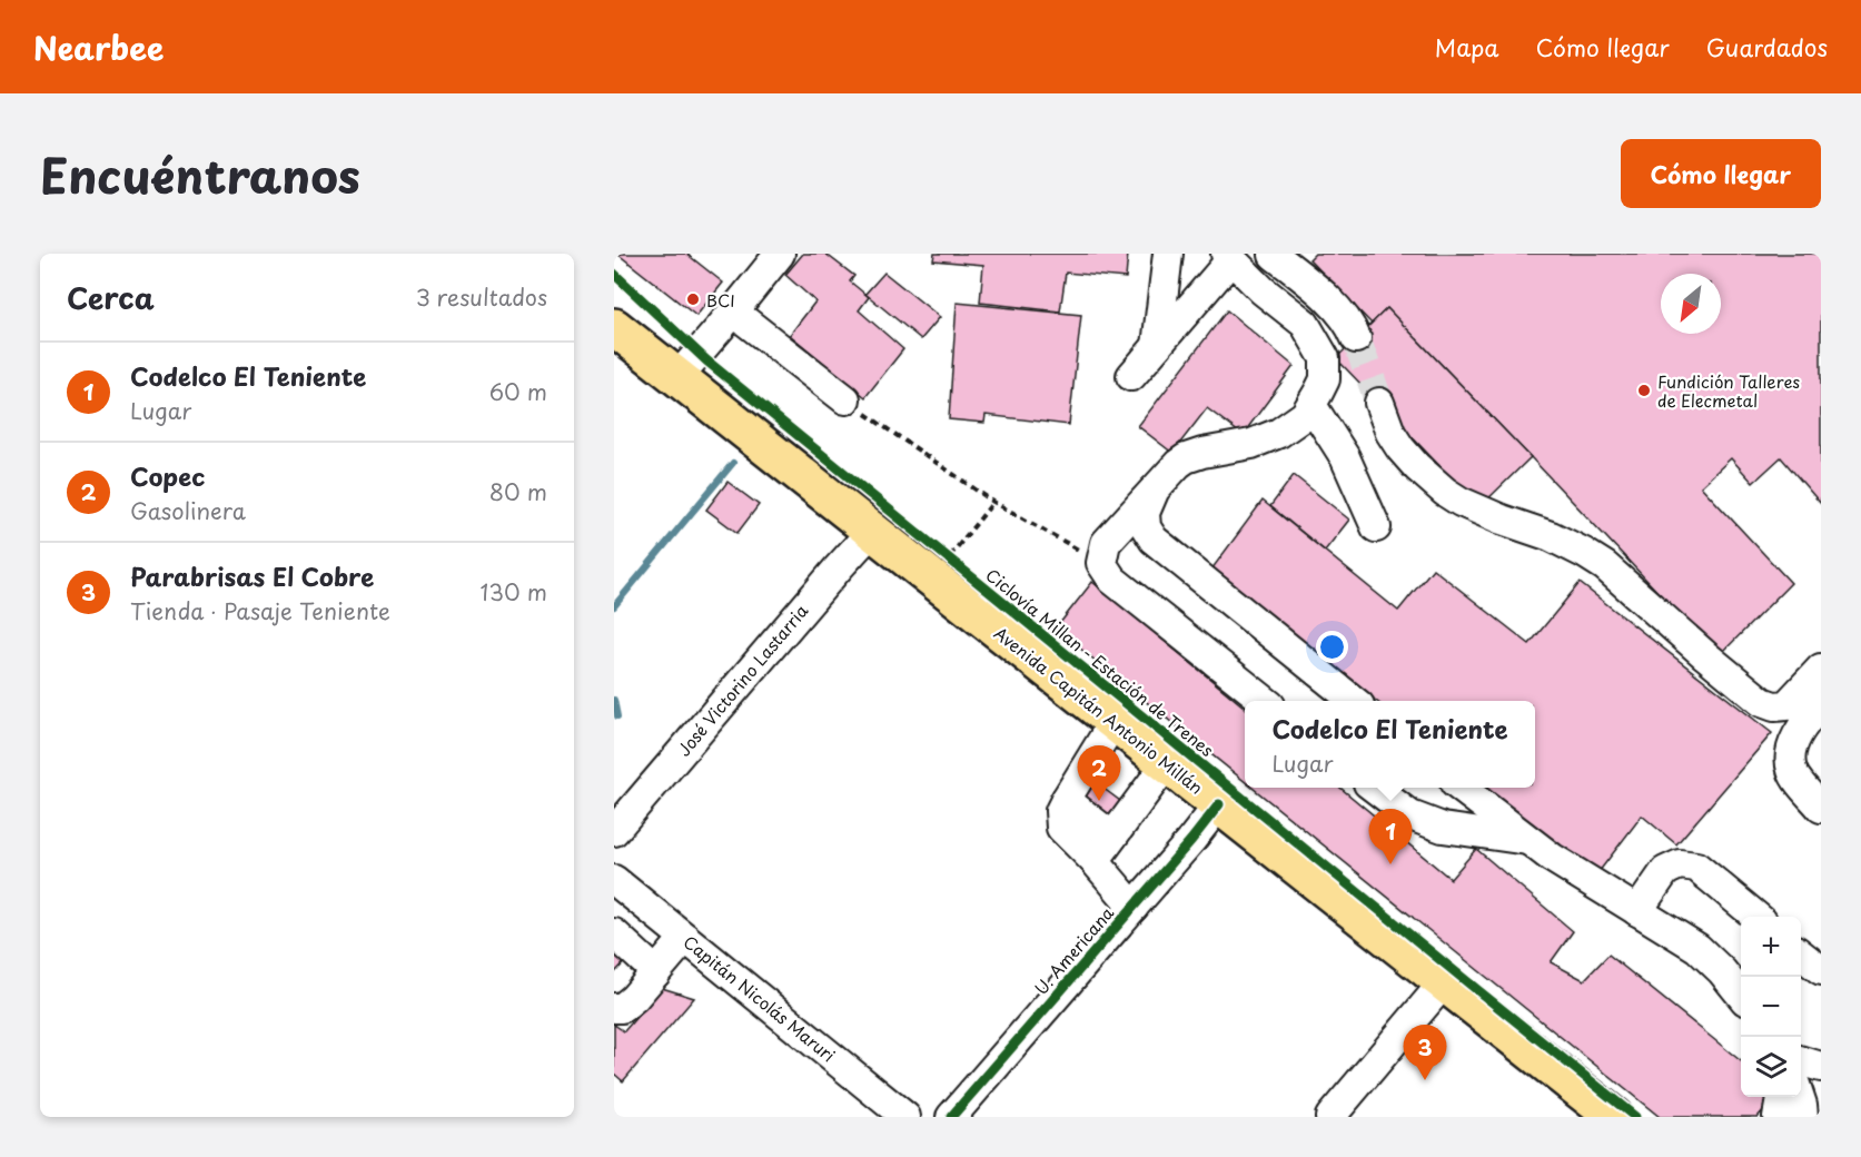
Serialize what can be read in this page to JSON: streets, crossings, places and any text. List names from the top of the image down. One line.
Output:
{"streets":{"main road":["Avenida Capitán Antonio Millán"],"street":["José Victorino Lastarria","U. Americana","Capitán Nicolás Maruri"],"cycle path":["Ciclovía Millan - Estación de Trenes"]},"crossings":[["José Victorino Lastarria","Avenida Capitán Antonio Millán"],["Avenida Capitán Antonio Millán","U. Americana"]],"places":["BCI","Fundición Talleres de Elecmetal"],"north":"bottom left","page":{"header":"Nearbee","nav":["Mapa","Cómo llegar","Guardados"],"title":"Encuéntranos","buttons":"Cómo llegar","heading":["Cerca","3 resultados"],"list":[{"mark":"1","name":"Codelco El Teniente","note":"Lugar","value":"60 m"},{"mark":"2","name":"Copec","note":"Gasolinera","value":"80 m"},{"mark":"3","name":"Parabrisas El Cobre","note":"Tienda · Pasaje Teniente","value":"130 m"}],"popup":["Codelco El Teniente","Lugar"],"pins":["2","1","3"],"map_buttons":["+","−"]}}
